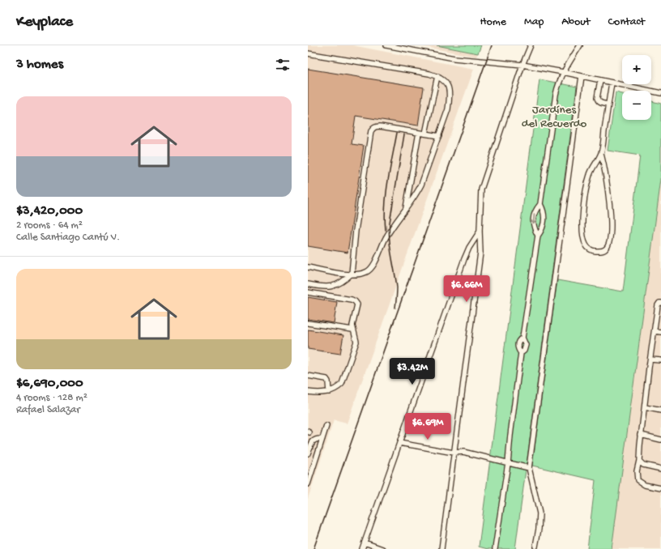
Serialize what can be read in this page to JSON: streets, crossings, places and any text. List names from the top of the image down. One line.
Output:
{"parks":["Jardínes del Recuerdo"],"page":{"header":"Keyplace","nav":["Home","Map","About","Contact"],"heading":"3 homes","map_buttons":["+","−"],"list":[{"name":"$3,420,000","note":"2 rooms · 64 m² · Calle Santiago Cantú V."},{"name":"$6,690,000","note":"4 rooms · 128 m² · Rafael Salazar"}],"price":["$6.66M","$3.42M","$6.69M"]}}
